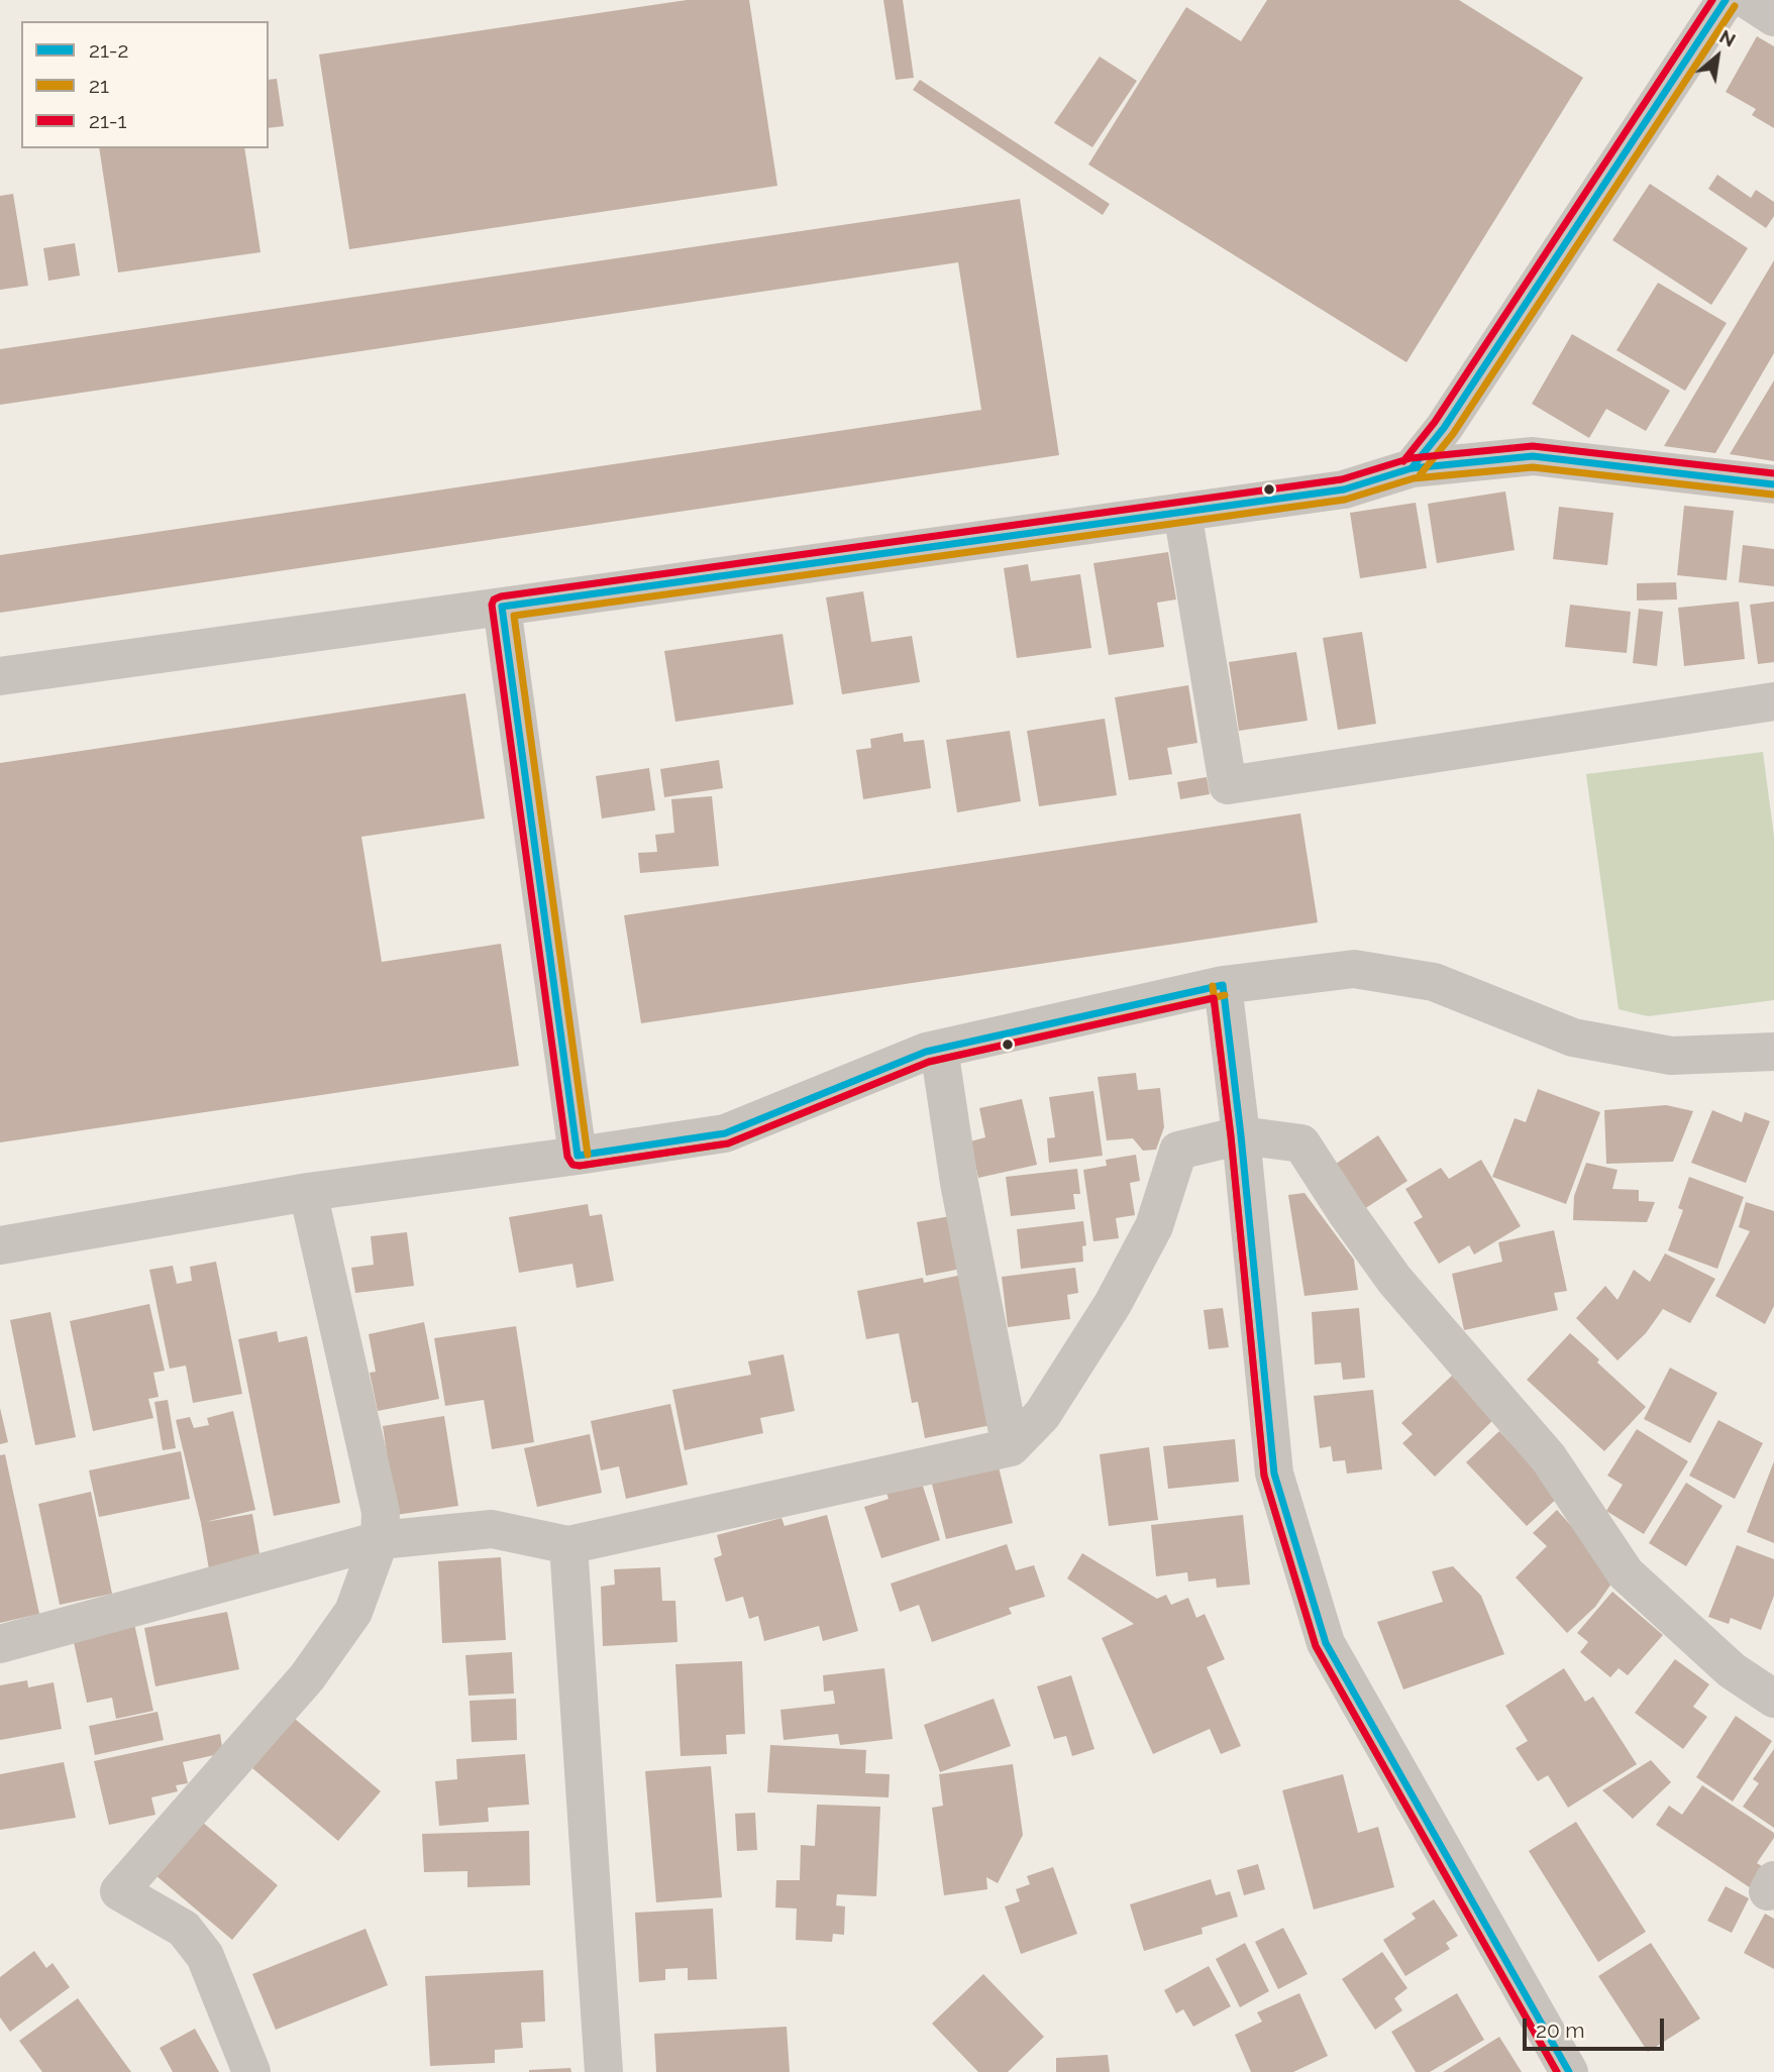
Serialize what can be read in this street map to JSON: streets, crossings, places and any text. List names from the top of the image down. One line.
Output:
{"lines":["transit line 21-2","transit line 21-1","transit line 21"],"legend":["21-2","21","21-1"],"scale_bar":"20 m","north":"top right"}
